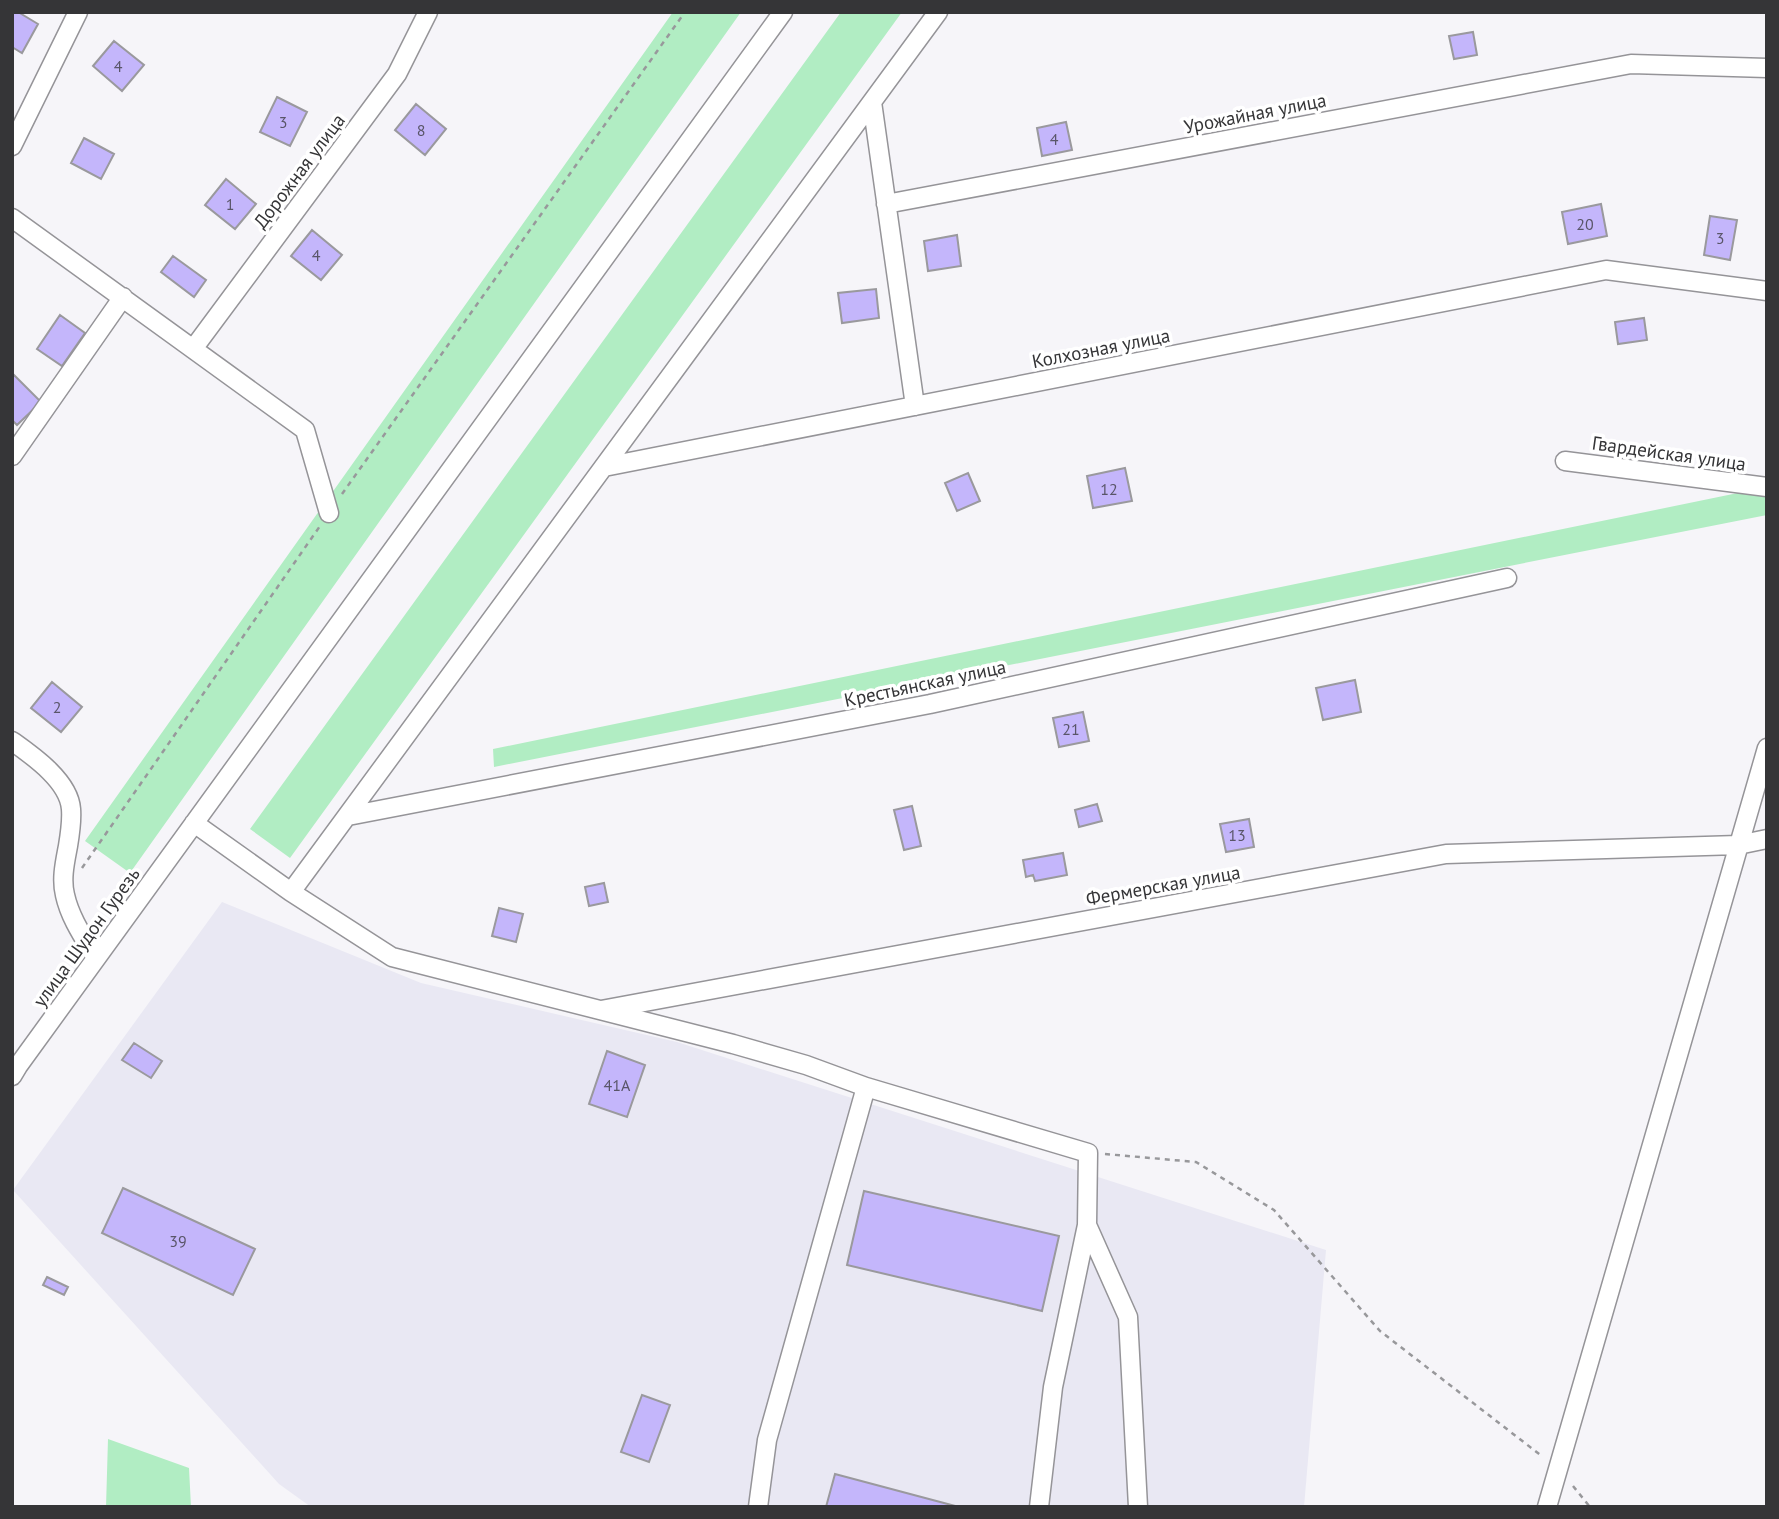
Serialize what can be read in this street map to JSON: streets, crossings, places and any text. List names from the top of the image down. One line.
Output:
{"streets":{"street":["Урожайная улица","Дорожная улица","Колхозная улица","Гвардейская улица","Крестьянская улица","Фермерская улица","улица Шудон Гурезь"]},"house_numbers":["4","3","8","4","1","20","3","4","12","2","21","13","41А","39"]}
